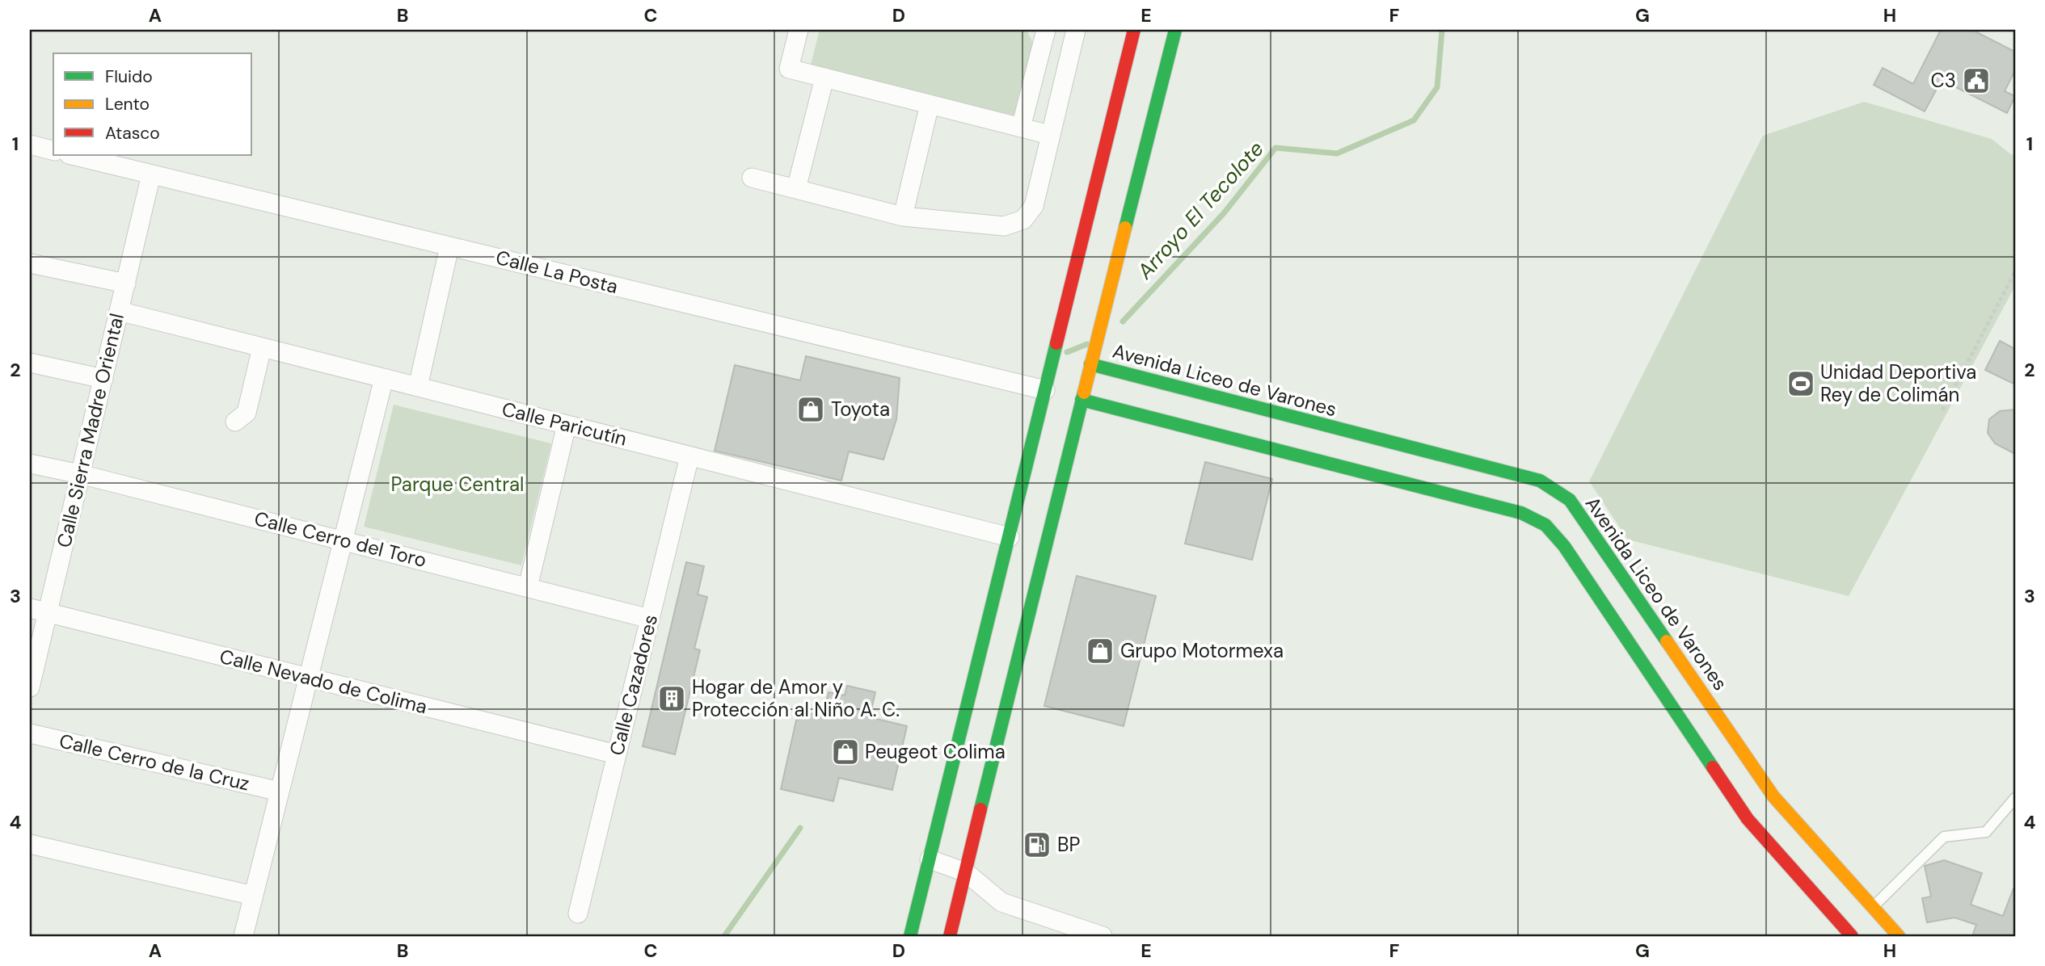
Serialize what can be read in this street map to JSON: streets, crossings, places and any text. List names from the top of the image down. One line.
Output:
{"streets":{"street":["Calle La Posta","Avenida Liceo de Varones","Calle Paricutín","Calle Sierra Madre Oriental","Calle Cerro del Toro","Calle Nevado de Colima","Calle Cazadores","Calle Cerro de la Cruz"]},"crossings":[["Calle La Posta","Calle Sierra Madre Oriental"],["Calle Paricutín","Calle Sierra Madre Oriental"],["Calle Paricutín","Calle Cazadores"],["Calle Sierra Madre Oriental","Calle Cerro del Toro"],["Calle Sierra Madre Oriental","Calle Nevado de Colima"],["Calle Cerro del Toro","Calle Cazadores"],["Calle Nevado de Colima","Calle Cazadores"]],"water":["Arroyo El Tecolote"],"parks":["Parque Central"],"places":{"public building":["C3"],"sports":["Unidad Deportiva Rey de Colimán"],"shop":["Toyota","Grupo Motormexa","Peugeot Colima"],"building":["Hogar de Amor y Protección al Niño A. C."],"fuel station":["BP"]},"legend":["Fluido","Lento","Atasco"],"grid":{"columns":["A","B","C","D","E","F","G","H"],"rows":["1","2","3","4"]}}
